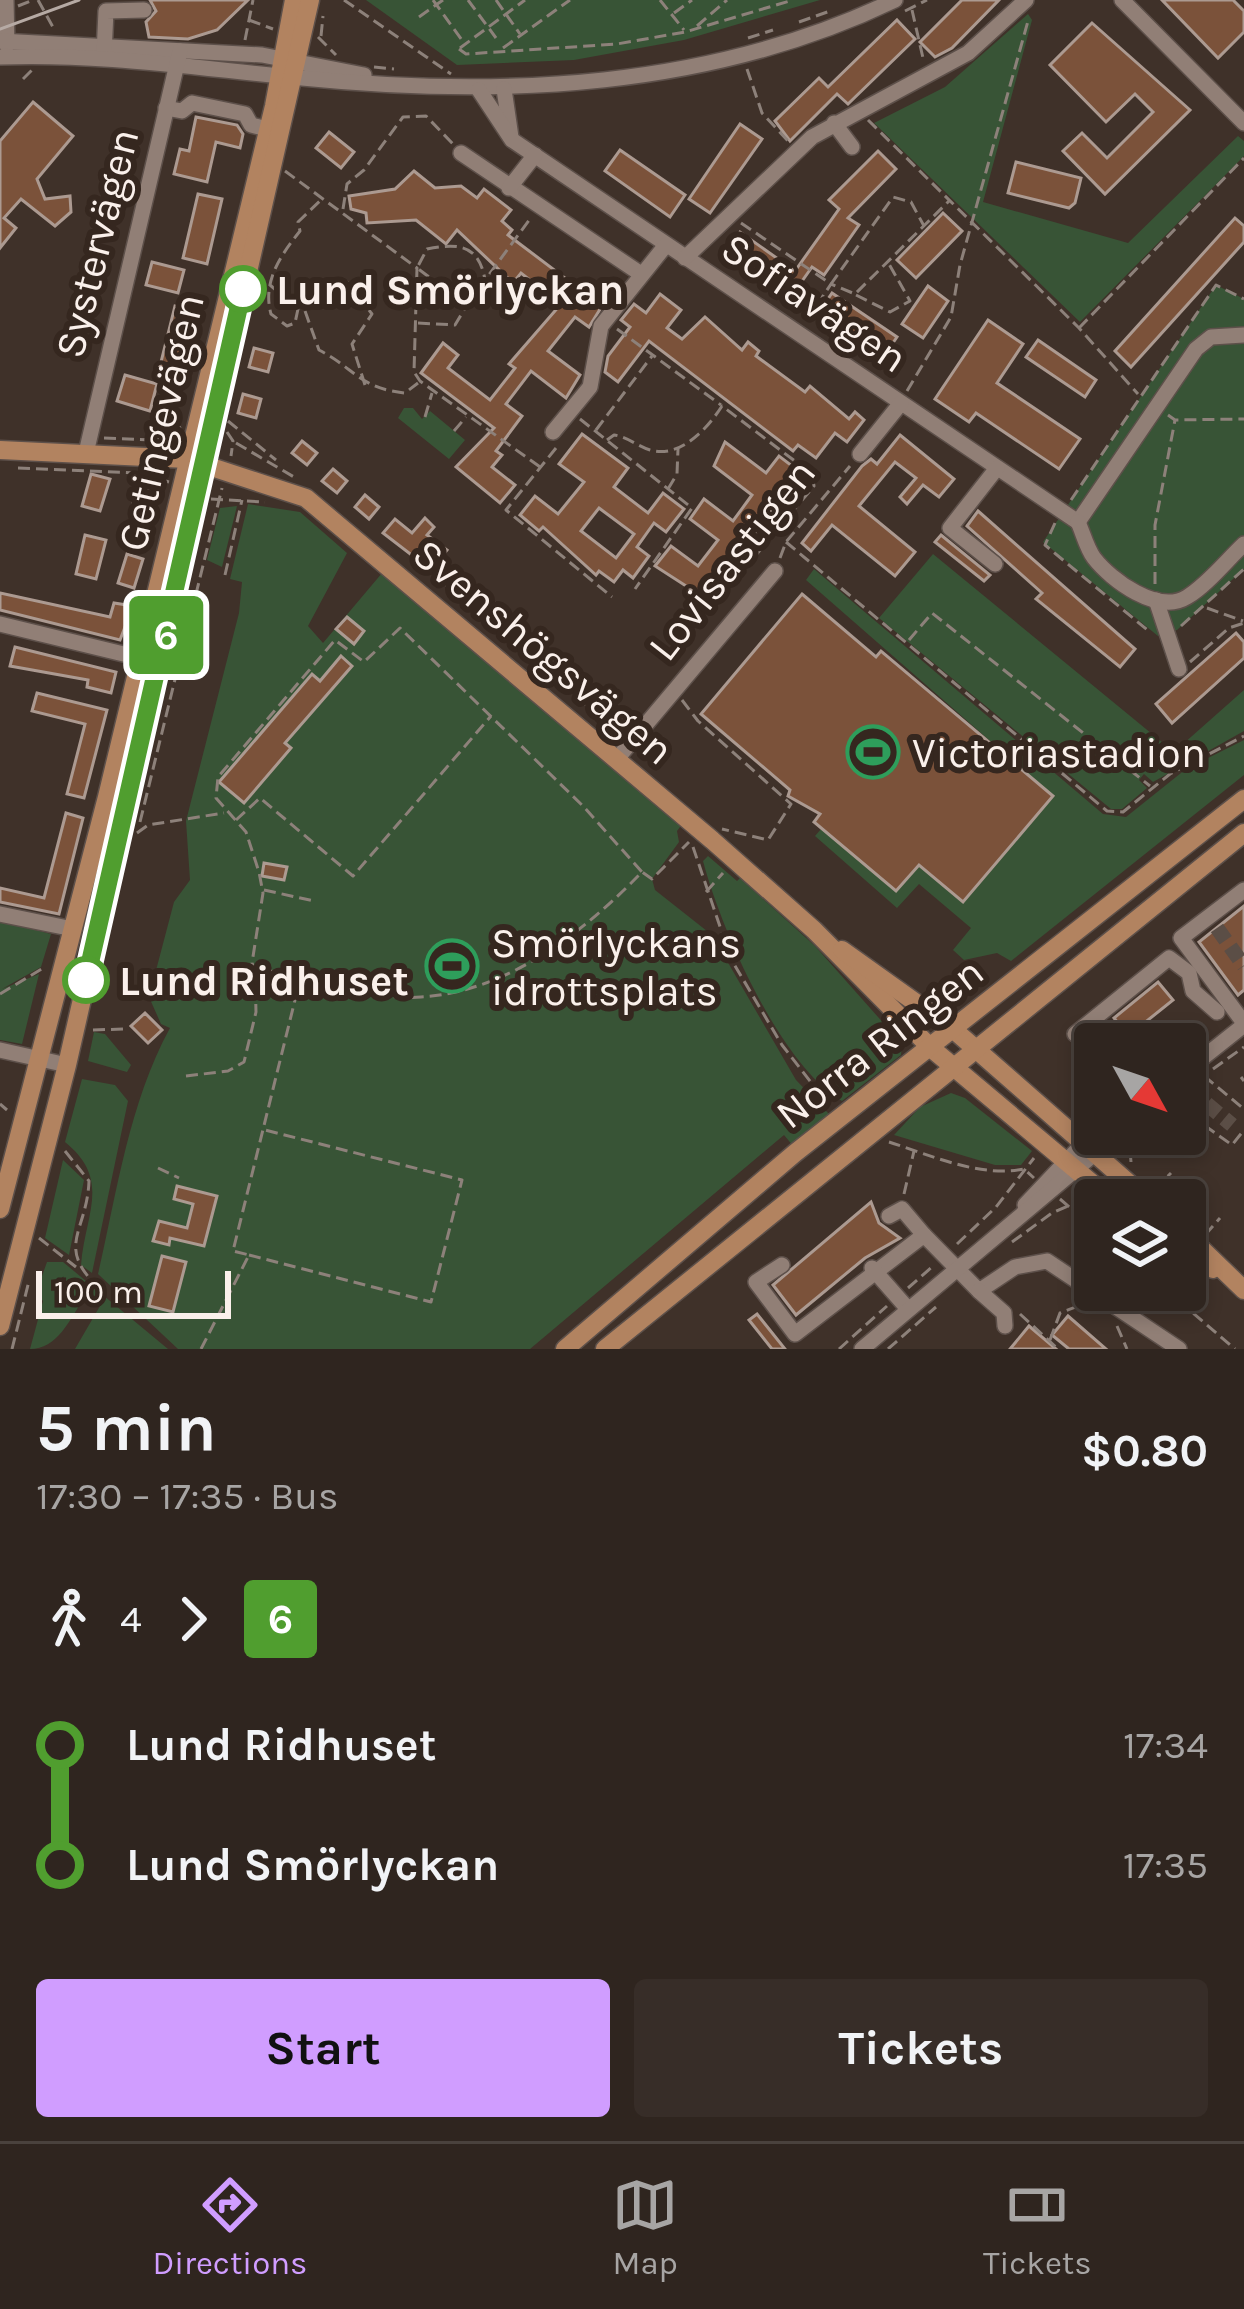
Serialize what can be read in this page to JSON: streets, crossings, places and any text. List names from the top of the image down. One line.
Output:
{"streets":{"main road":["Getingevägen","Svenshögsvägen","Norra Ringen"],"street":["Systervägen","Sofiavägen","Lovisastigen"]},"crossings":[["Systervägen","Svenshögsvägen"],["Sofiavägen","Lovisastigen"],["Getingevägen","Svenshögsvägen"],["Lovisastigen","Svenshögsvägen"],["Svenshögsvägen","Norra Ringen"]],"places":{"other":["Lund Smörlyckan","Lund Ridhuset"],"sports":["Victoriastadion","Smörlyckans idrottsplats"]},"lines":["bus line 6"],"scale_bar":"100 m","north":"bottom right","page":{"on_map":"6","scale":"100 m","heading":["5 min","17:30 – 17:35 · Bus","$0.80"],"legs":["4","6"],"list":[{"name":"Lund Ridhuset","value":"17:34"},{"name":"Lund Smörlyckan","value":"17:35"}],"buttons":["Start","Tickets"],"tabs":["Directions","Map","Tickets"]}}
